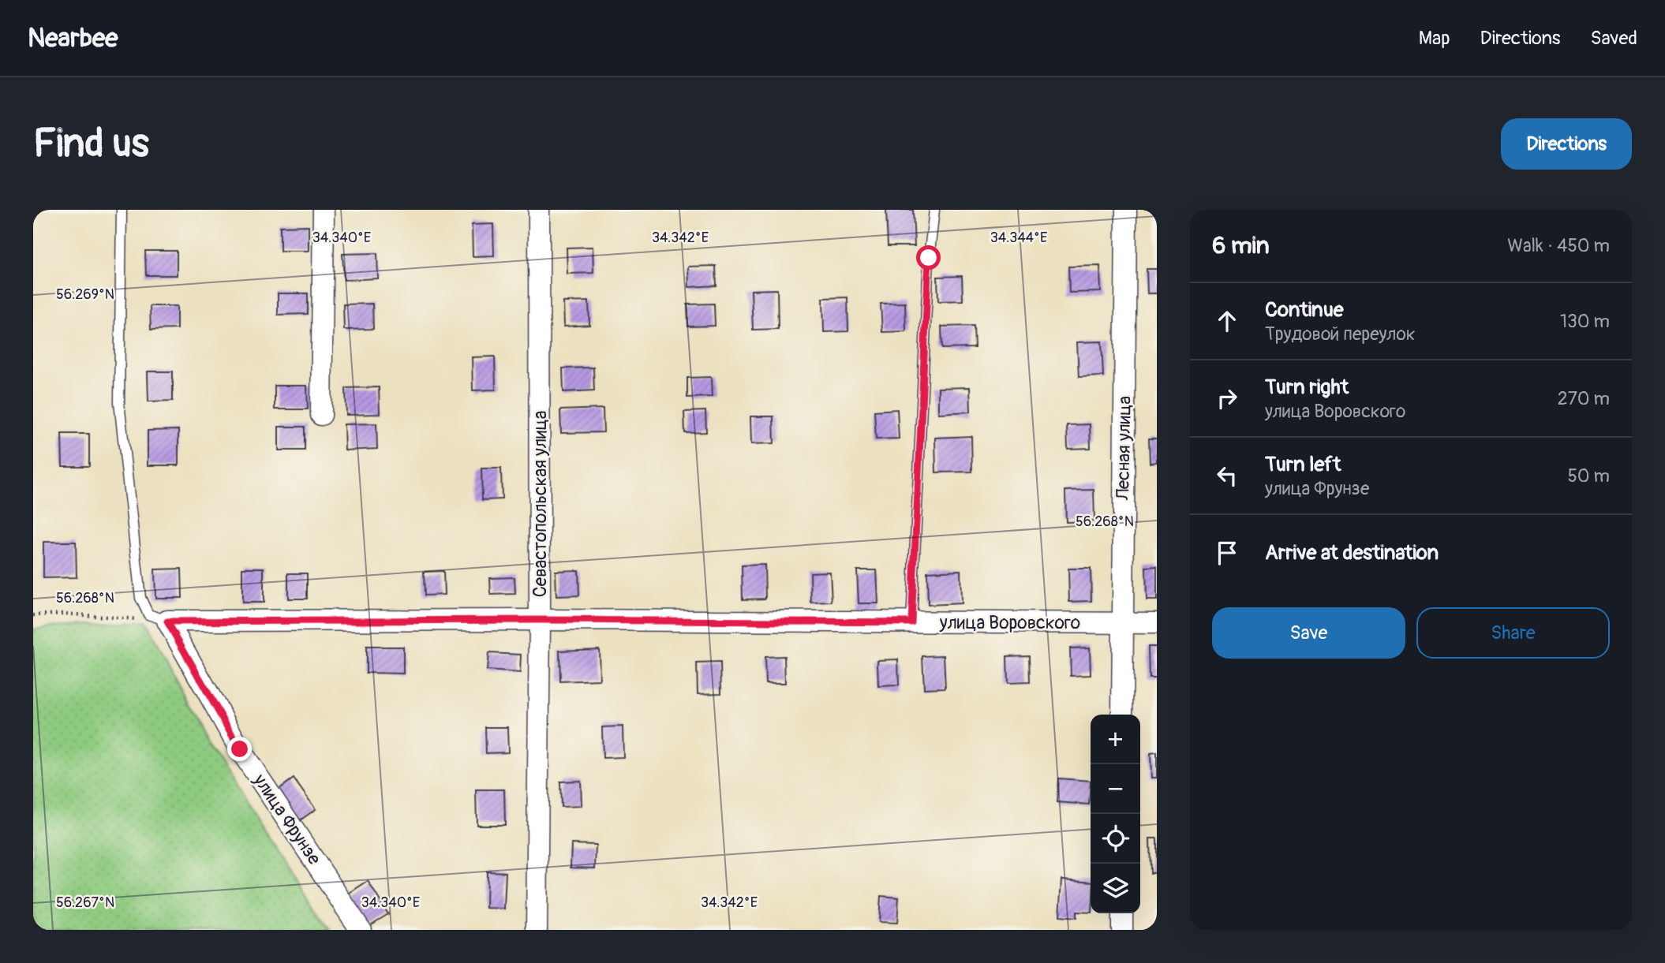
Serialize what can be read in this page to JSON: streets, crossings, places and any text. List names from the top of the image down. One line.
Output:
{"streets":{"street":["Лесная улица","Севастопольская улица","улица Воровского","улица Фрунзе"]},"crossings":[["Лесная улица","улица Воровского"],["Севастопольская улица","улица Воровского"],["улица Воровского","улица Фрунзе"]],"page":{"header":"Nearbee","nav":["Map","Directions","Saved"],"buttons":["Directions",["Save","Share"]],"title":"Find us","heading":["6 min","Walk · 450 m"],"list":[["Continue","Трудовой переулок","130 m"],["Turn right","улица Воровского","270 m"],["Turn left","улица Фрунзе","50 m"],"Arrive at destination"],"map_buttons":["+","−"]},"coordinates":["34.340°E","34.342°E","34.344°E","56.269°N","56.268°N","56.267°N"]}
